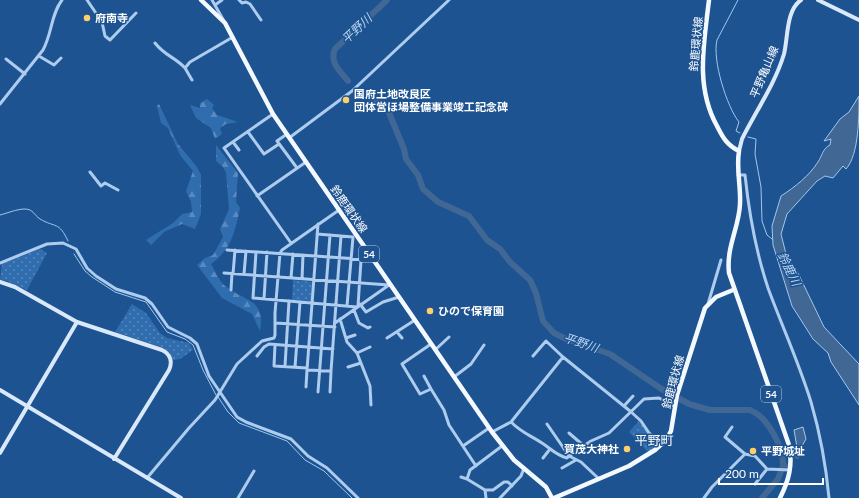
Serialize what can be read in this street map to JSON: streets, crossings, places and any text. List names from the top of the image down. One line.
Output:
{"streets":{"main road":["鈴鹿環状線","54"],"street":["平野亀山線"]},"crossings":[["鈴鹿環状線","平野亀山線"],["鈴鹿環状線","54"],["平野亀山線","54"]],"districts":["平野町"],"water":["平野川","鈴鹿川"],"places":["府南寺","国府土地改良区 団体営ほ場整備事業竣工記念碑","ひので保育園","賀茂大神社","平野城址"],"scale_bar":"200 m"}
